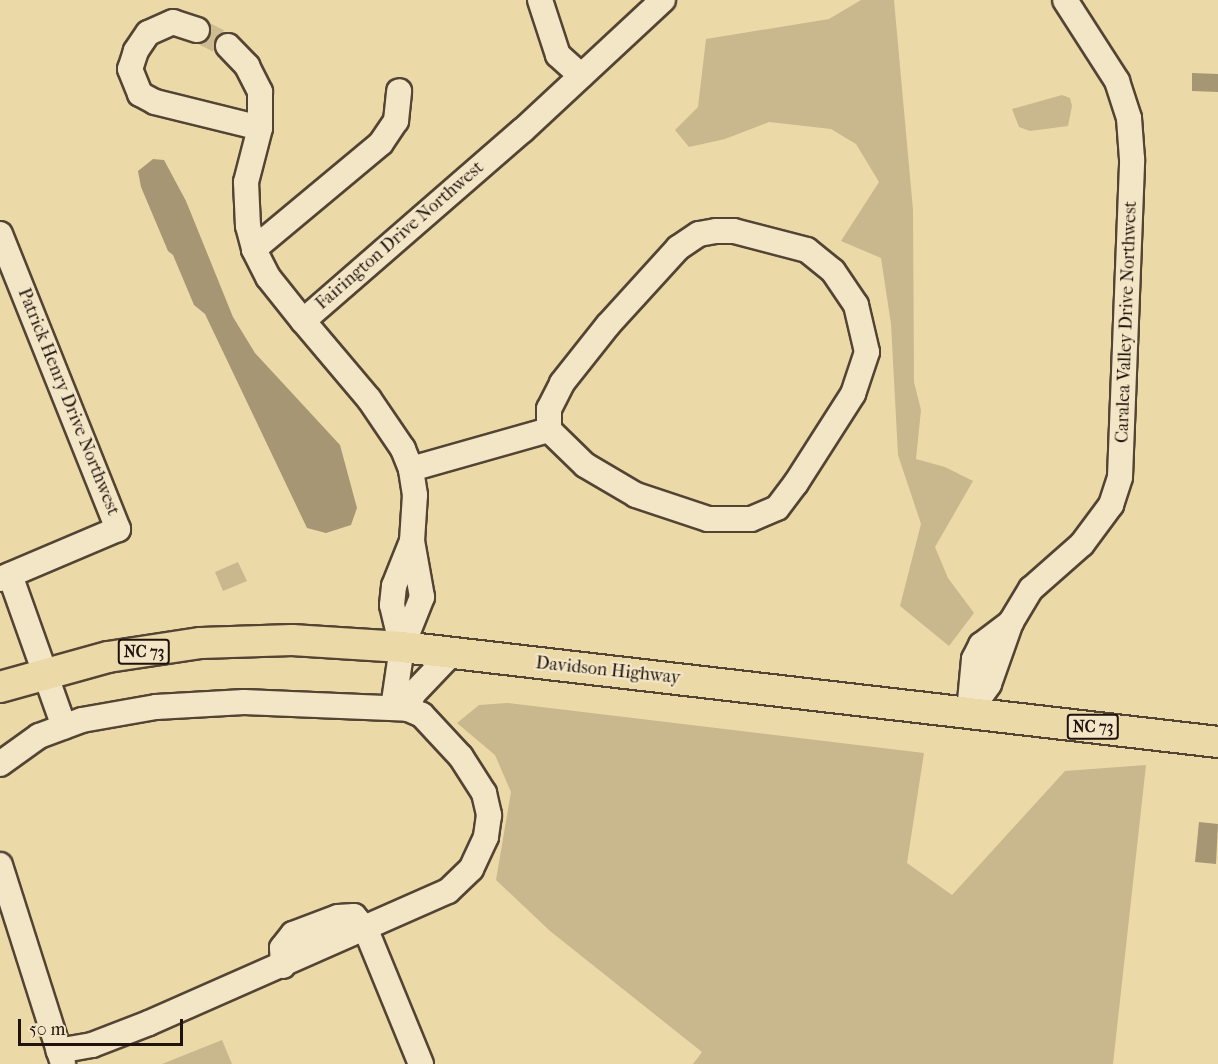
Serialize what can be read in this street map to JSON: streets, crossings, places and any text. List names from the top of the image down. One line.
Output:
{"streets":{"main road":["NC 73","Davidson Highway"],"street":["Fairington Drive Northwest","Caralea Valley Drive Northwest","Patrick Henry Drive Northwest"]},"crossings":[["Fairington Drive Northwest","Davidson Highway"],["Caralea Valley Drive Northwest","Davidson Highway"],["Patrick Henry Drive Northwest","Davidson Highway"]],"scale_bar":"50 m"}
